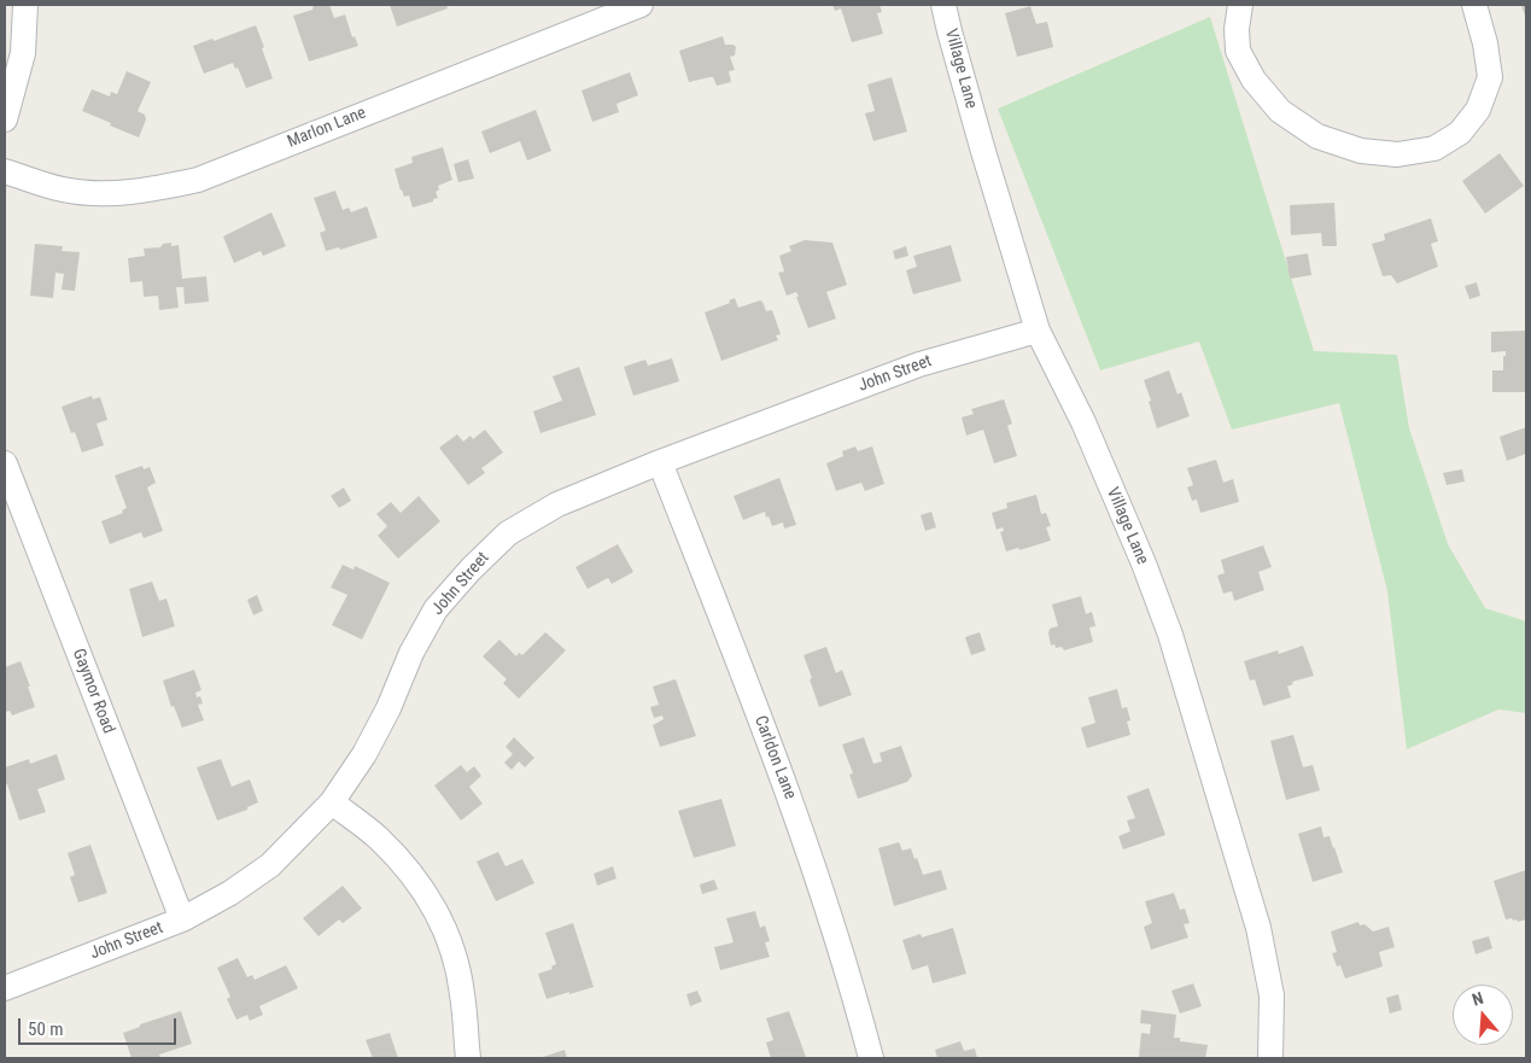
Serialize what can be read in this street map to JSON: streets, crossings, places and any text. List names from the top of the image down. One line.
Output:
{"streets":{"street":["Village Lane","Marlon Lane","John Street","Gaymor Road","Carldon Lane"]},"crossings":[["Village Lane","John Street"],["John Street","Gaymor Road"],["John Street","Carldon Lane"]],"scale_bar":"50 m","north":"top"}
